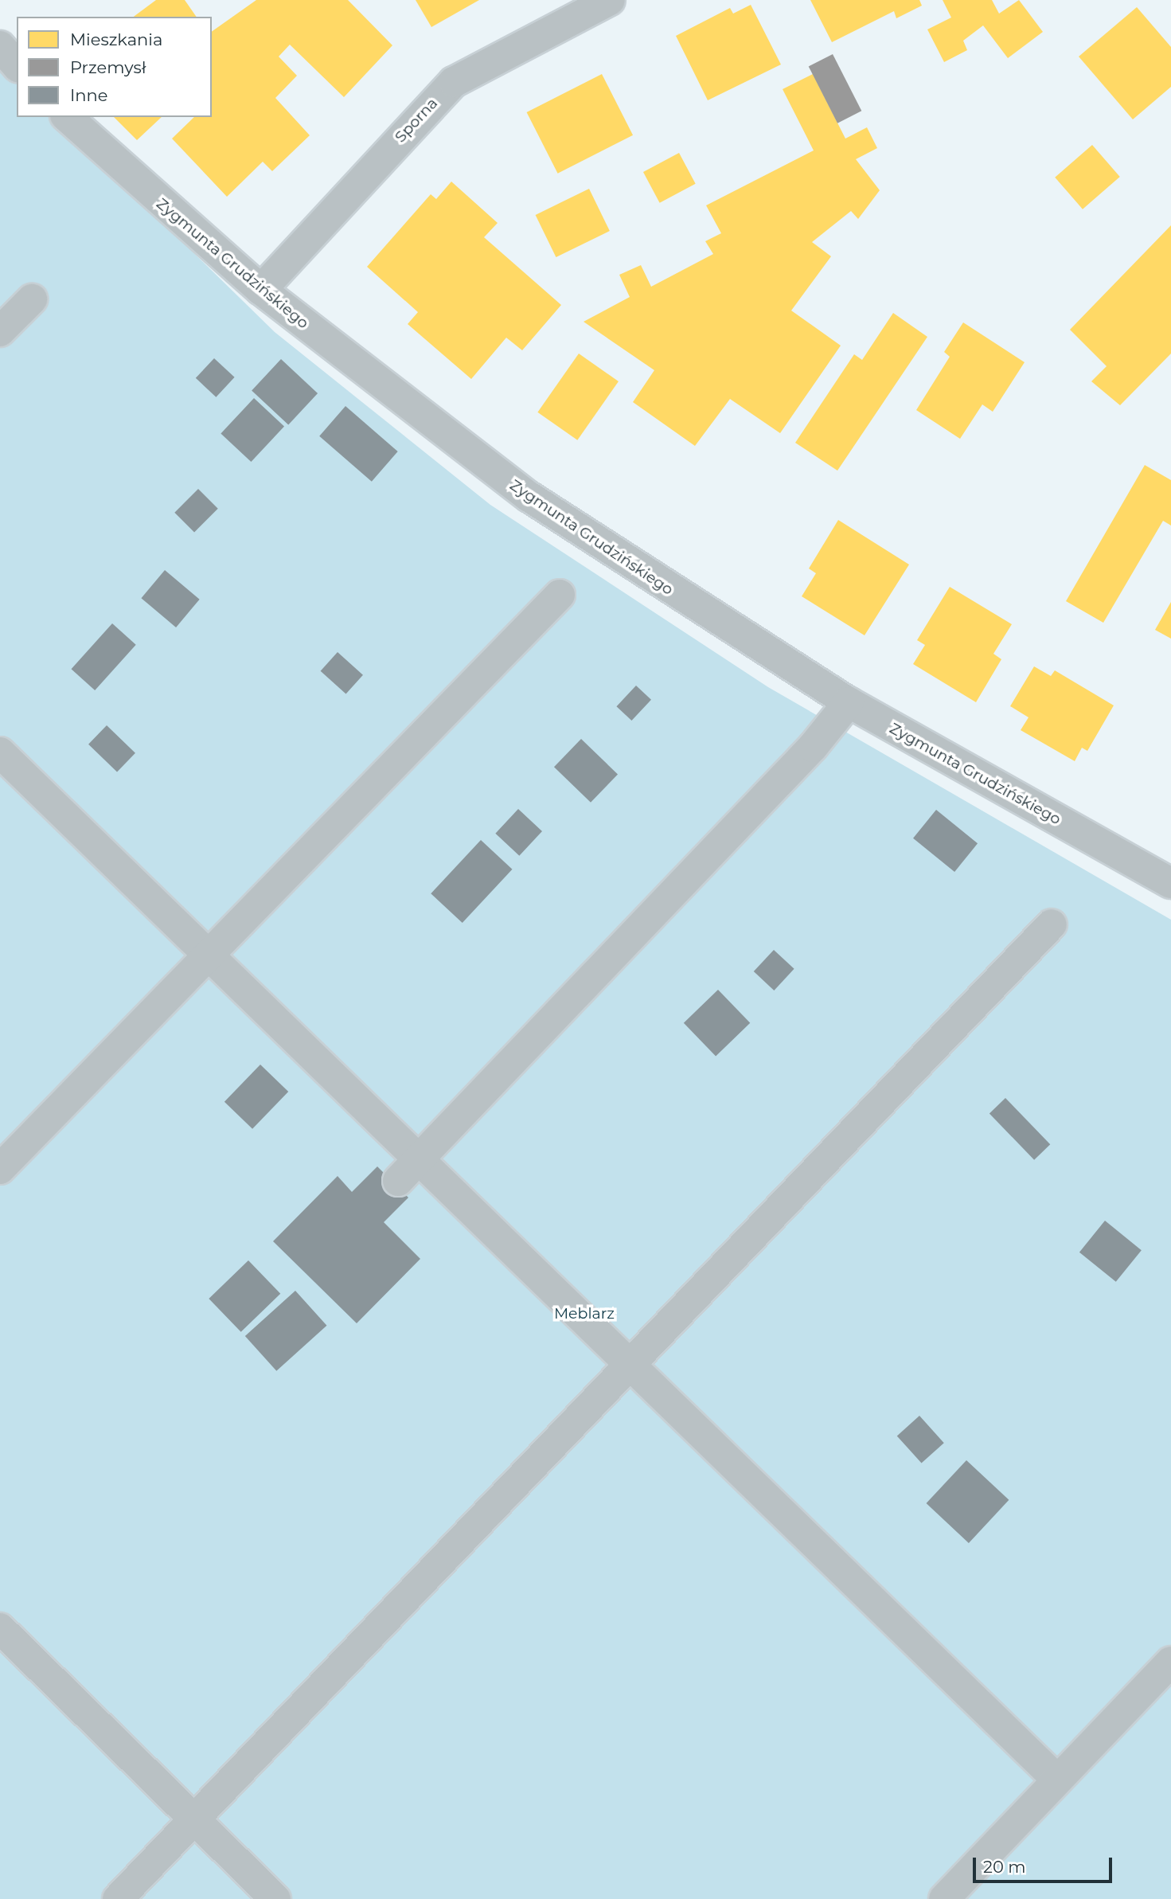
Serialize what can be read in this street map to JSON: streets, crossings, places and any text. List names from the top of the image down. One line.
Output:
{"streets":{"street":["Sporna","Zygmunta Grudzińskiego"]},"crossings":[["Sporna","Zygmunta Grudzińskiego"]],"parks":["Meblarz"],"legend":["Mieszkania","Przemysł","Inne"],"scale_bar":"20 m"}
